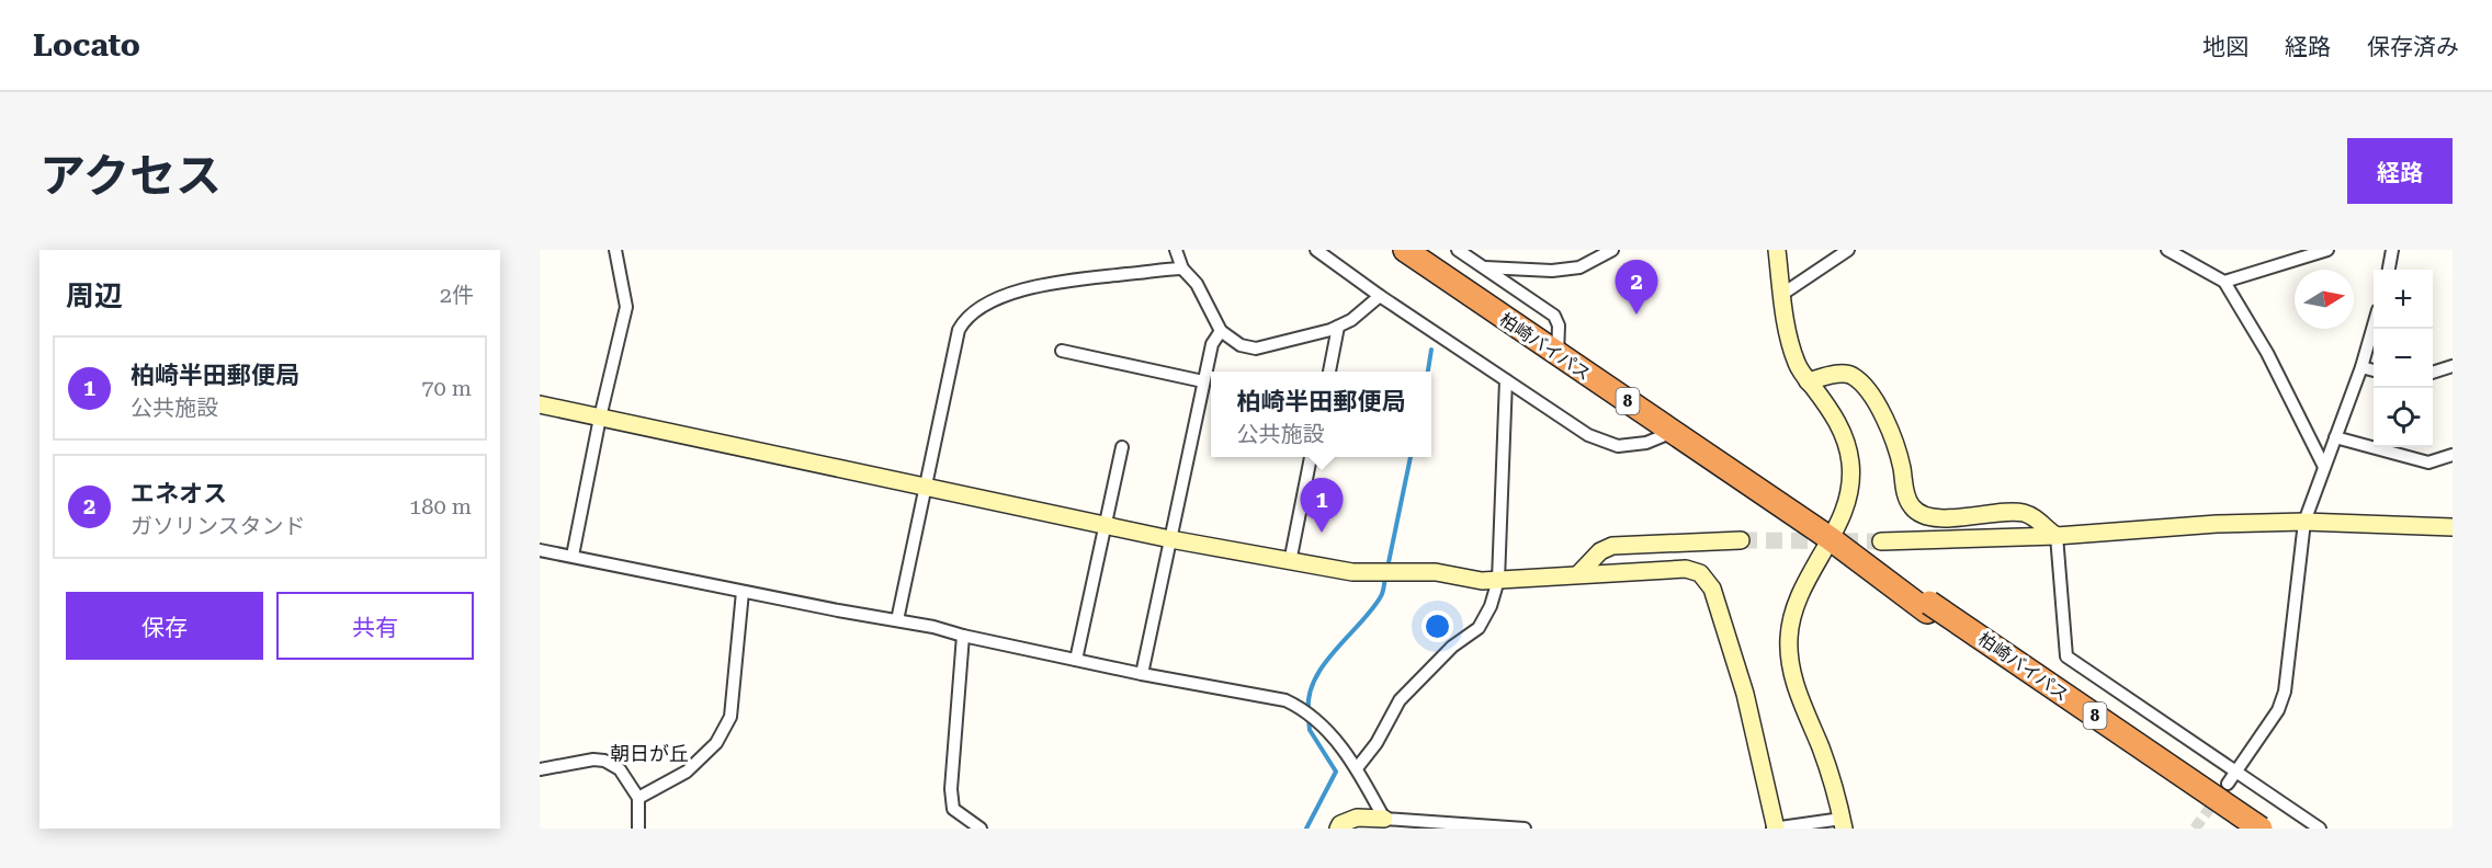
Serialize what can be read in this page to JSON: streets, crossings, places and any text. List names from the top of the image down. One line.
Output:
{"streets":{"highway":["柏崎バイパス","8"]},"districts":["朝日が丘"],"north":"right","page":{"header":"Locato","nav":["地図","経路","保存済み"],"title":"アクセス","buttons":["経路",["保存","共有"]],"heading":["周辺","2件"],"pins":["2","1"],"map_buttons":["+","−"],"list":[{"mark":"1","name":"柏崎半田郵便局","note":"公共施設","value":"70 m"},{"mark":"2","name":"エネオス","note":"ガソリンスタンド","value":"180 m"}],"popup":["柏崎半田郵便局","公共施設"]}}
